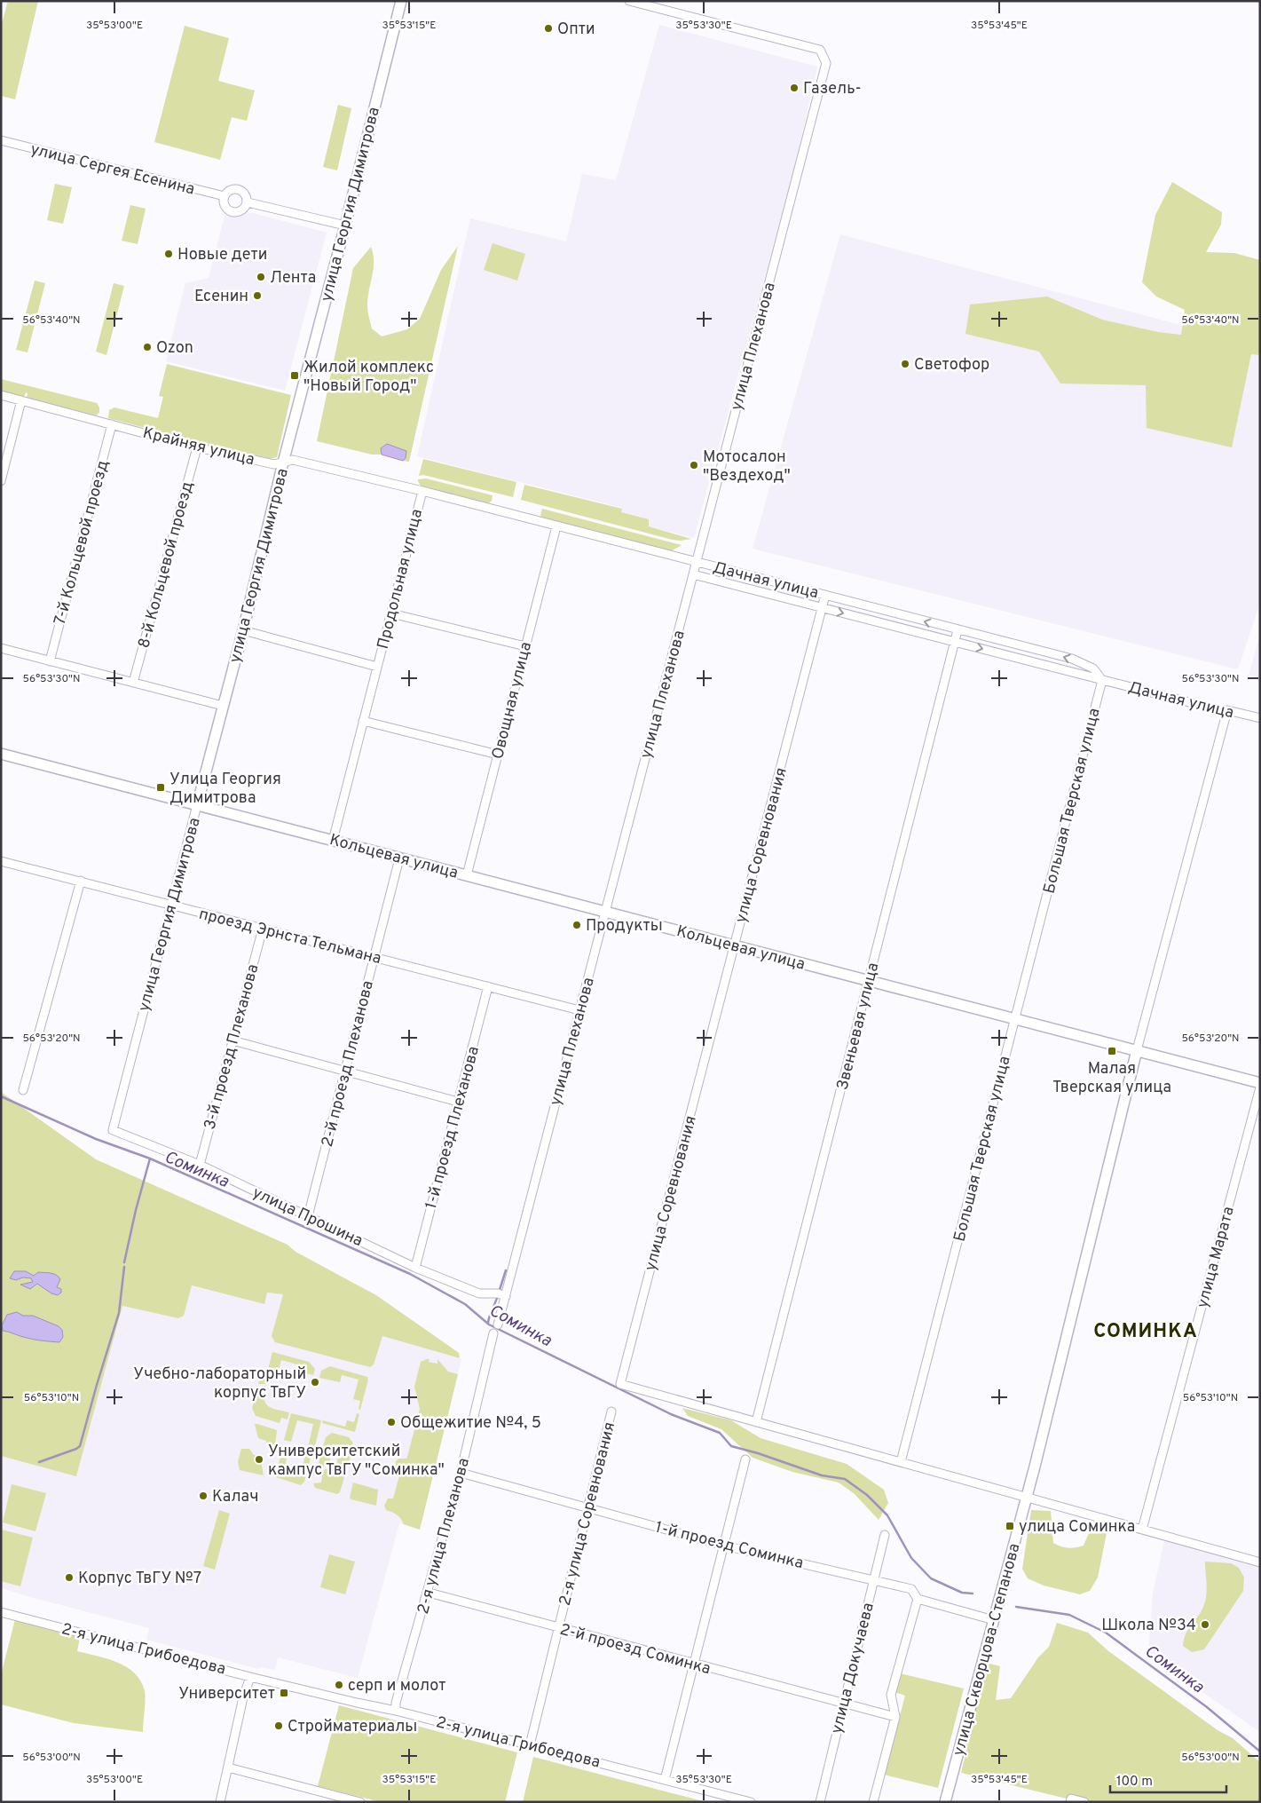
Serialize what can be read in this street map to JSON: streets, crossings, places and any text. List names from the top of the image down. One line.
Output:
{"streets":{"street":["улица Сергея Есенина","улица Георгия Димитрова","улица Плеханова","Крайняя улица","7-й Кольцевой проезд","8-й Кольцевой проезд","Продольная улица","Дачная улица","Овощная улица","Большая Тверская улица","улица Соревнования","Кольцевая улица","проезд Эрнста Тельмана","Звеньевая улица","3-й проезд Плеханова","2-й проезд Плеханова","1-й проезд Плеханова","улица Прошина","улица Марата","2-я улица Соревнования","2-я улица Плеханова","1-й проезд Соминка","2-я улица Грибоедова","2-й проезд Соминка","улица Скворцова-Степанова","улица Докучаева"]},"crossings":[["улица Георгия Димитрова","Крайняя улица"],["улица Георгия Димитрова","Продольная улица"],["улица Георгия Димитрова","Кольцевая улица"],["улица Георгия Димитрова","проезд Эрнста Тельмана"],["улица Георгия Димитрова","улица Прошина"],["улица Плеханова","Дачная улица"],["улица Плеханова","Кольцевая улица"],["улица Плеханова","проезд Эрнста Тельмана"],["улица Плеханова","улица Прошина"],["Крайняя улица","7-й Кольцевой проезд"],["Крайняя улица","8-й Кольцевой проезд"],["Крайняя улица","Продольная улица"],["Крайняя улица","Дачная улица"],["Продольная улица","Дачная улица"],["Продольная улица","Кольцевая улица"],["Дачная улица","Овощная улица"],["Дачная улица","Большая Тверская улица"],["Дачная улица","улица Соревнования"],["Дачная улица","Звеньевая улица"],["Овощная улица","Кольцевая улица"],["Большая Тверская улица","Кольцевая улица"],["улица Соревнования","Кольцевая улица"],["улица Соревнования","Звеньевая улица"],["Кольцевая улица","Звеньевая улица"],["Кольцевая улица","2-й проезд Плеханова"],["проезд Эрнста Тельмана","3-й проезд Плеханова"],["проезд Эрнста Тельмана","2-й проезд Плеханова"],["проезд Эрнста Тельмана","1-й проезд Плеханова"],["3-й проезд Плеханова","улица Прошина"],["2-й проезд Плеханова","улица Прошина"],["1-й проезд Плеханова","улица Прошина"],["2-я улица Соревнования","1-й проезд Соминка"],["2-я улица Соревнования","2-я улица Грибоедова"],["2-я улица Соревнования","2-й проезд Соминка"],["2-я улица Плеханова","1-й проезд Соминка"],["2-я улица Плеханова","2-я улица Грибоедова"],["2-я улица Плеханова","2-й проезд Соминка"],["1-й проезд Соминка","улица Скворцова-Степанова"],["1-й проезд Соминка","улица Докучаева"],["2-й проезд Соминка","улица Докучаева"]],"districts":["СОМИНКА"],"water":["Соминка"],"places":{"other":["Опти","Газель-","Новые дети","Лента","Есенин","Ozon","Светофор","Мотосалон \"Вездеход\"","Продукты","Учебно-лабораторный корпус ТвГУ","Общежитие №4, 5","Университетский кампус ТвГУ \"Соминка\"","Калач","Корпус ТвГУ №7","Школа №34","серп и молот","Стройматериалы"],"transit":["Жилой комплекс \"Новый Город\"","Улица Георгия Димитрова","Малая Тверская улица","улица Соминка","Университет"]},"scale_bar":"100 m","coordinates":["35°53'00\"E","35°53'15\"E","35°53'30\"E","35°53'45\"E","56°53'40\"N","56°53'30\"N","56°53'20\"N","56°53'10\"N","56°53'00\"N"]}
